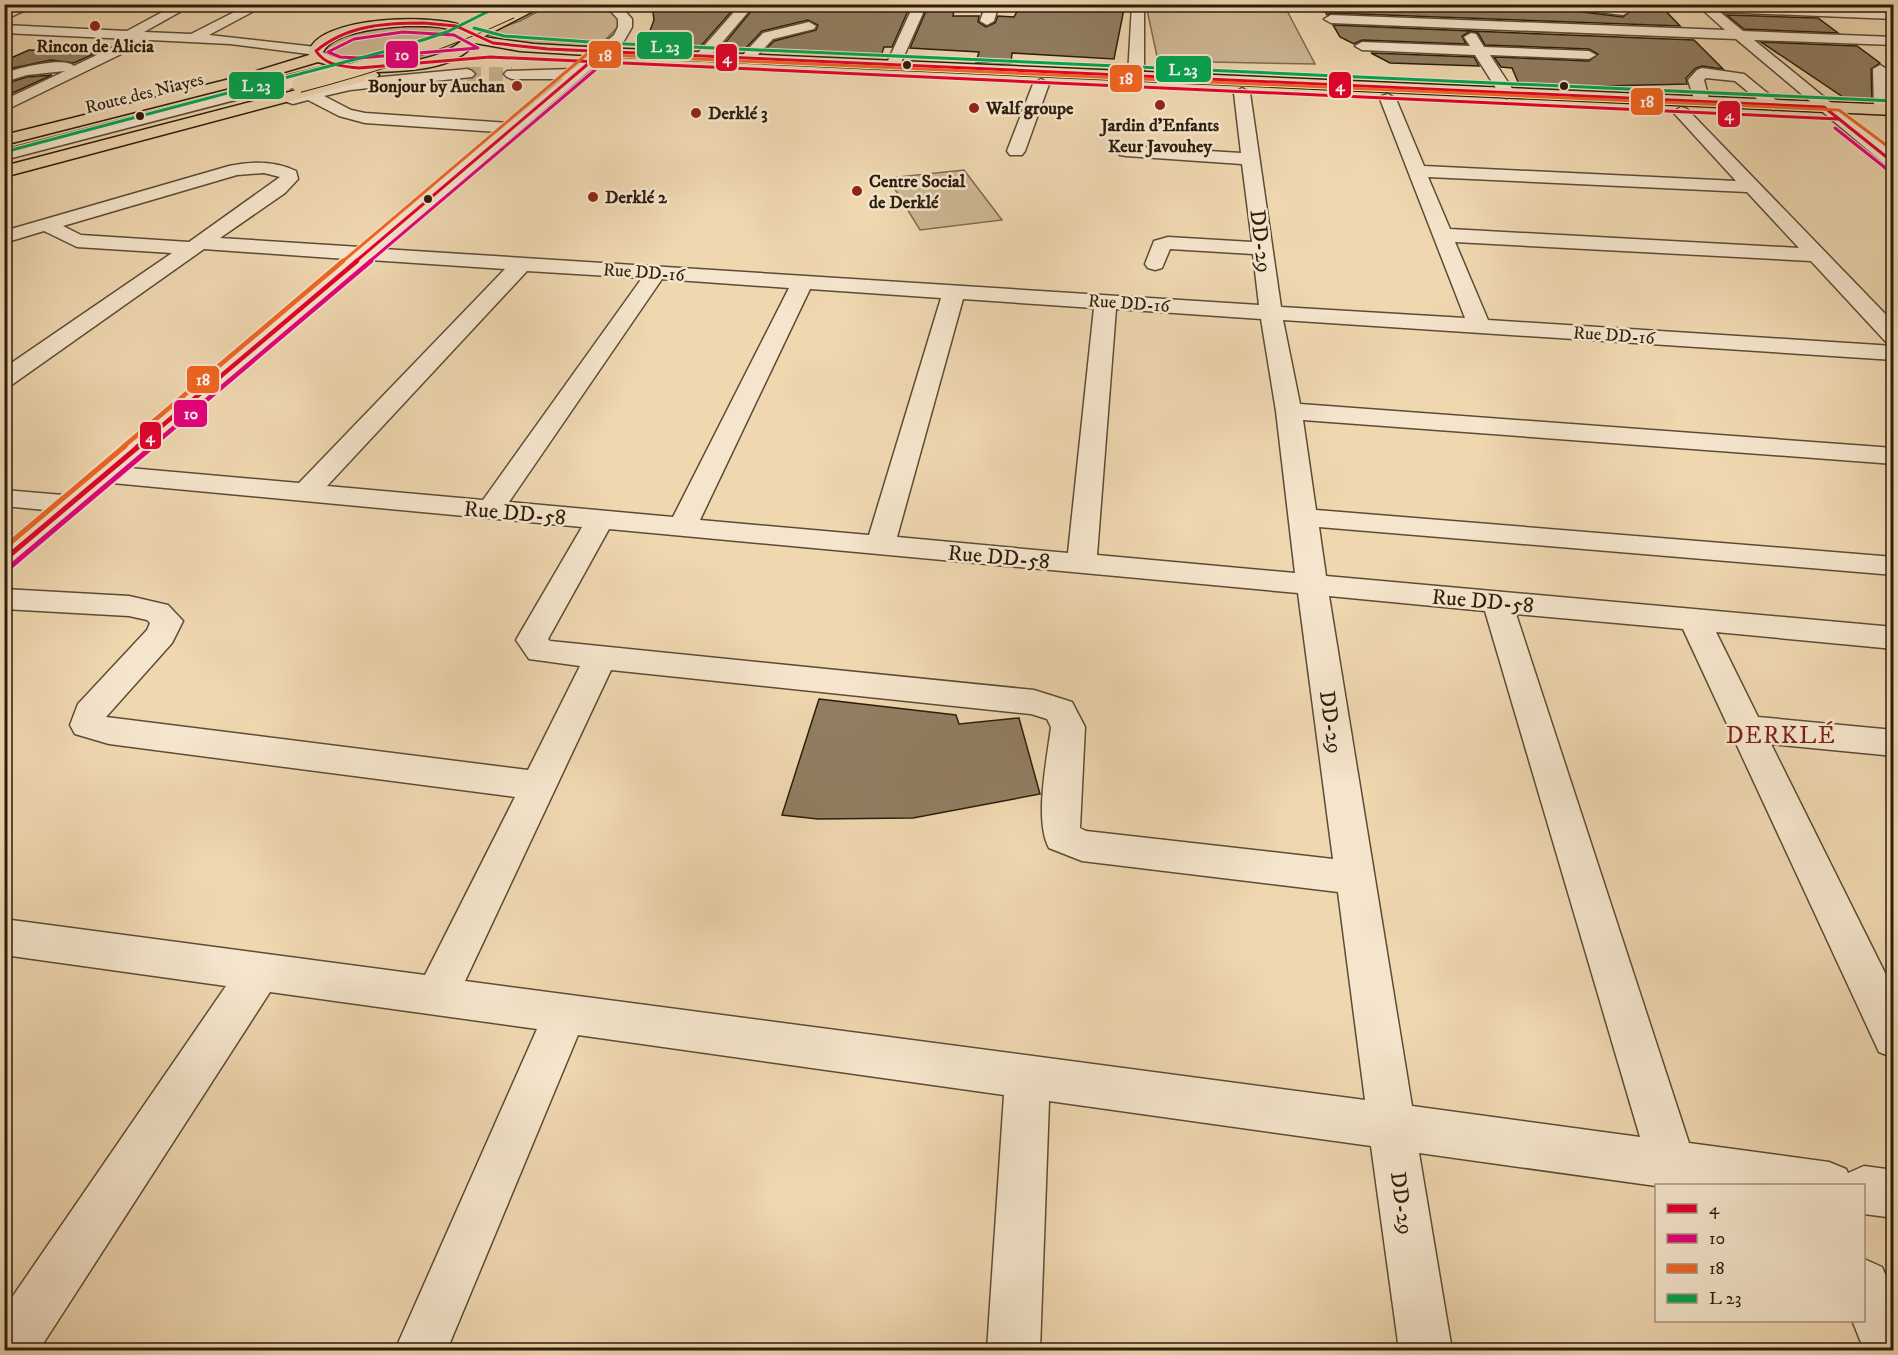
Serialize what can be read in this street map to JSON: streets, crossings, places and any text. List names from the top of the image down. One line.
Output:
{"streets":{"main road":["Route des Niayes"],"street":["DD-29","Rue DD-16","Rue DD-58"]},"crossings":[["DD-29","Rue DD-16"],["DD-29","Rue DD-58"]],"districts":["DERKLÉ"],"places":["Rincon de Alicia","Bonjour by Auchan","Jardin d'Enfants Keur Javouhey","Walf groupe","Derklé 3","Centre Social de Derklé","Derklé 2"],"lines":["transit line 4","transit line 10","transit line 18"],"legend":["4","10","18","L 23"]}
